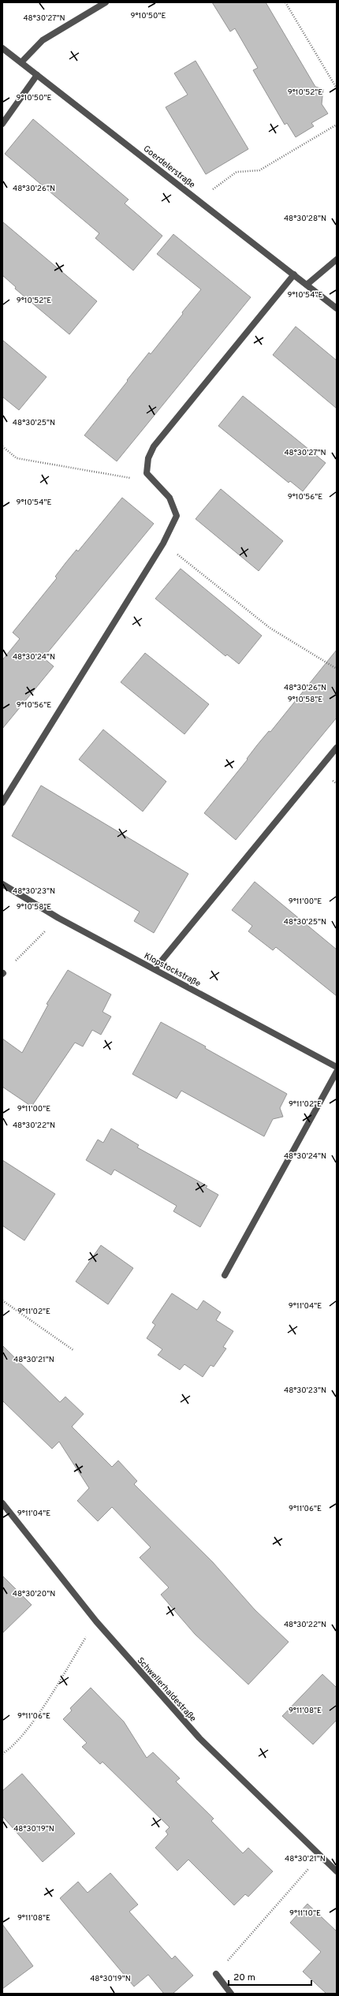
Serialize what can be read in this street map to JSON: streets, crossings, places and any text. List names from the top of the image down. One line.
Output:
{"streets":{"street":["Goerdelerstraße","Klopstockstraße","Schwellerhaldestraße"]},"scale_bar":"20 m","coordinates":["9°10'50\"E","48°30'27\"N","9°10'52\"E","48°30'26\"N","48°30'28\"N","9°10'54\"E","48°30'25\"N","9°10'56\"E","48°30'24\"N","9°10'58\"E","48°30'23\"N","9°11'00\"E","9°11'02\"E","48°30'22\"N","9°11'04\"E","48°30'21\"N","9°11'06\"E","48°30'20\"N","9°11'08\"E","48°30'19\"N","9°11'10\"E"]}
